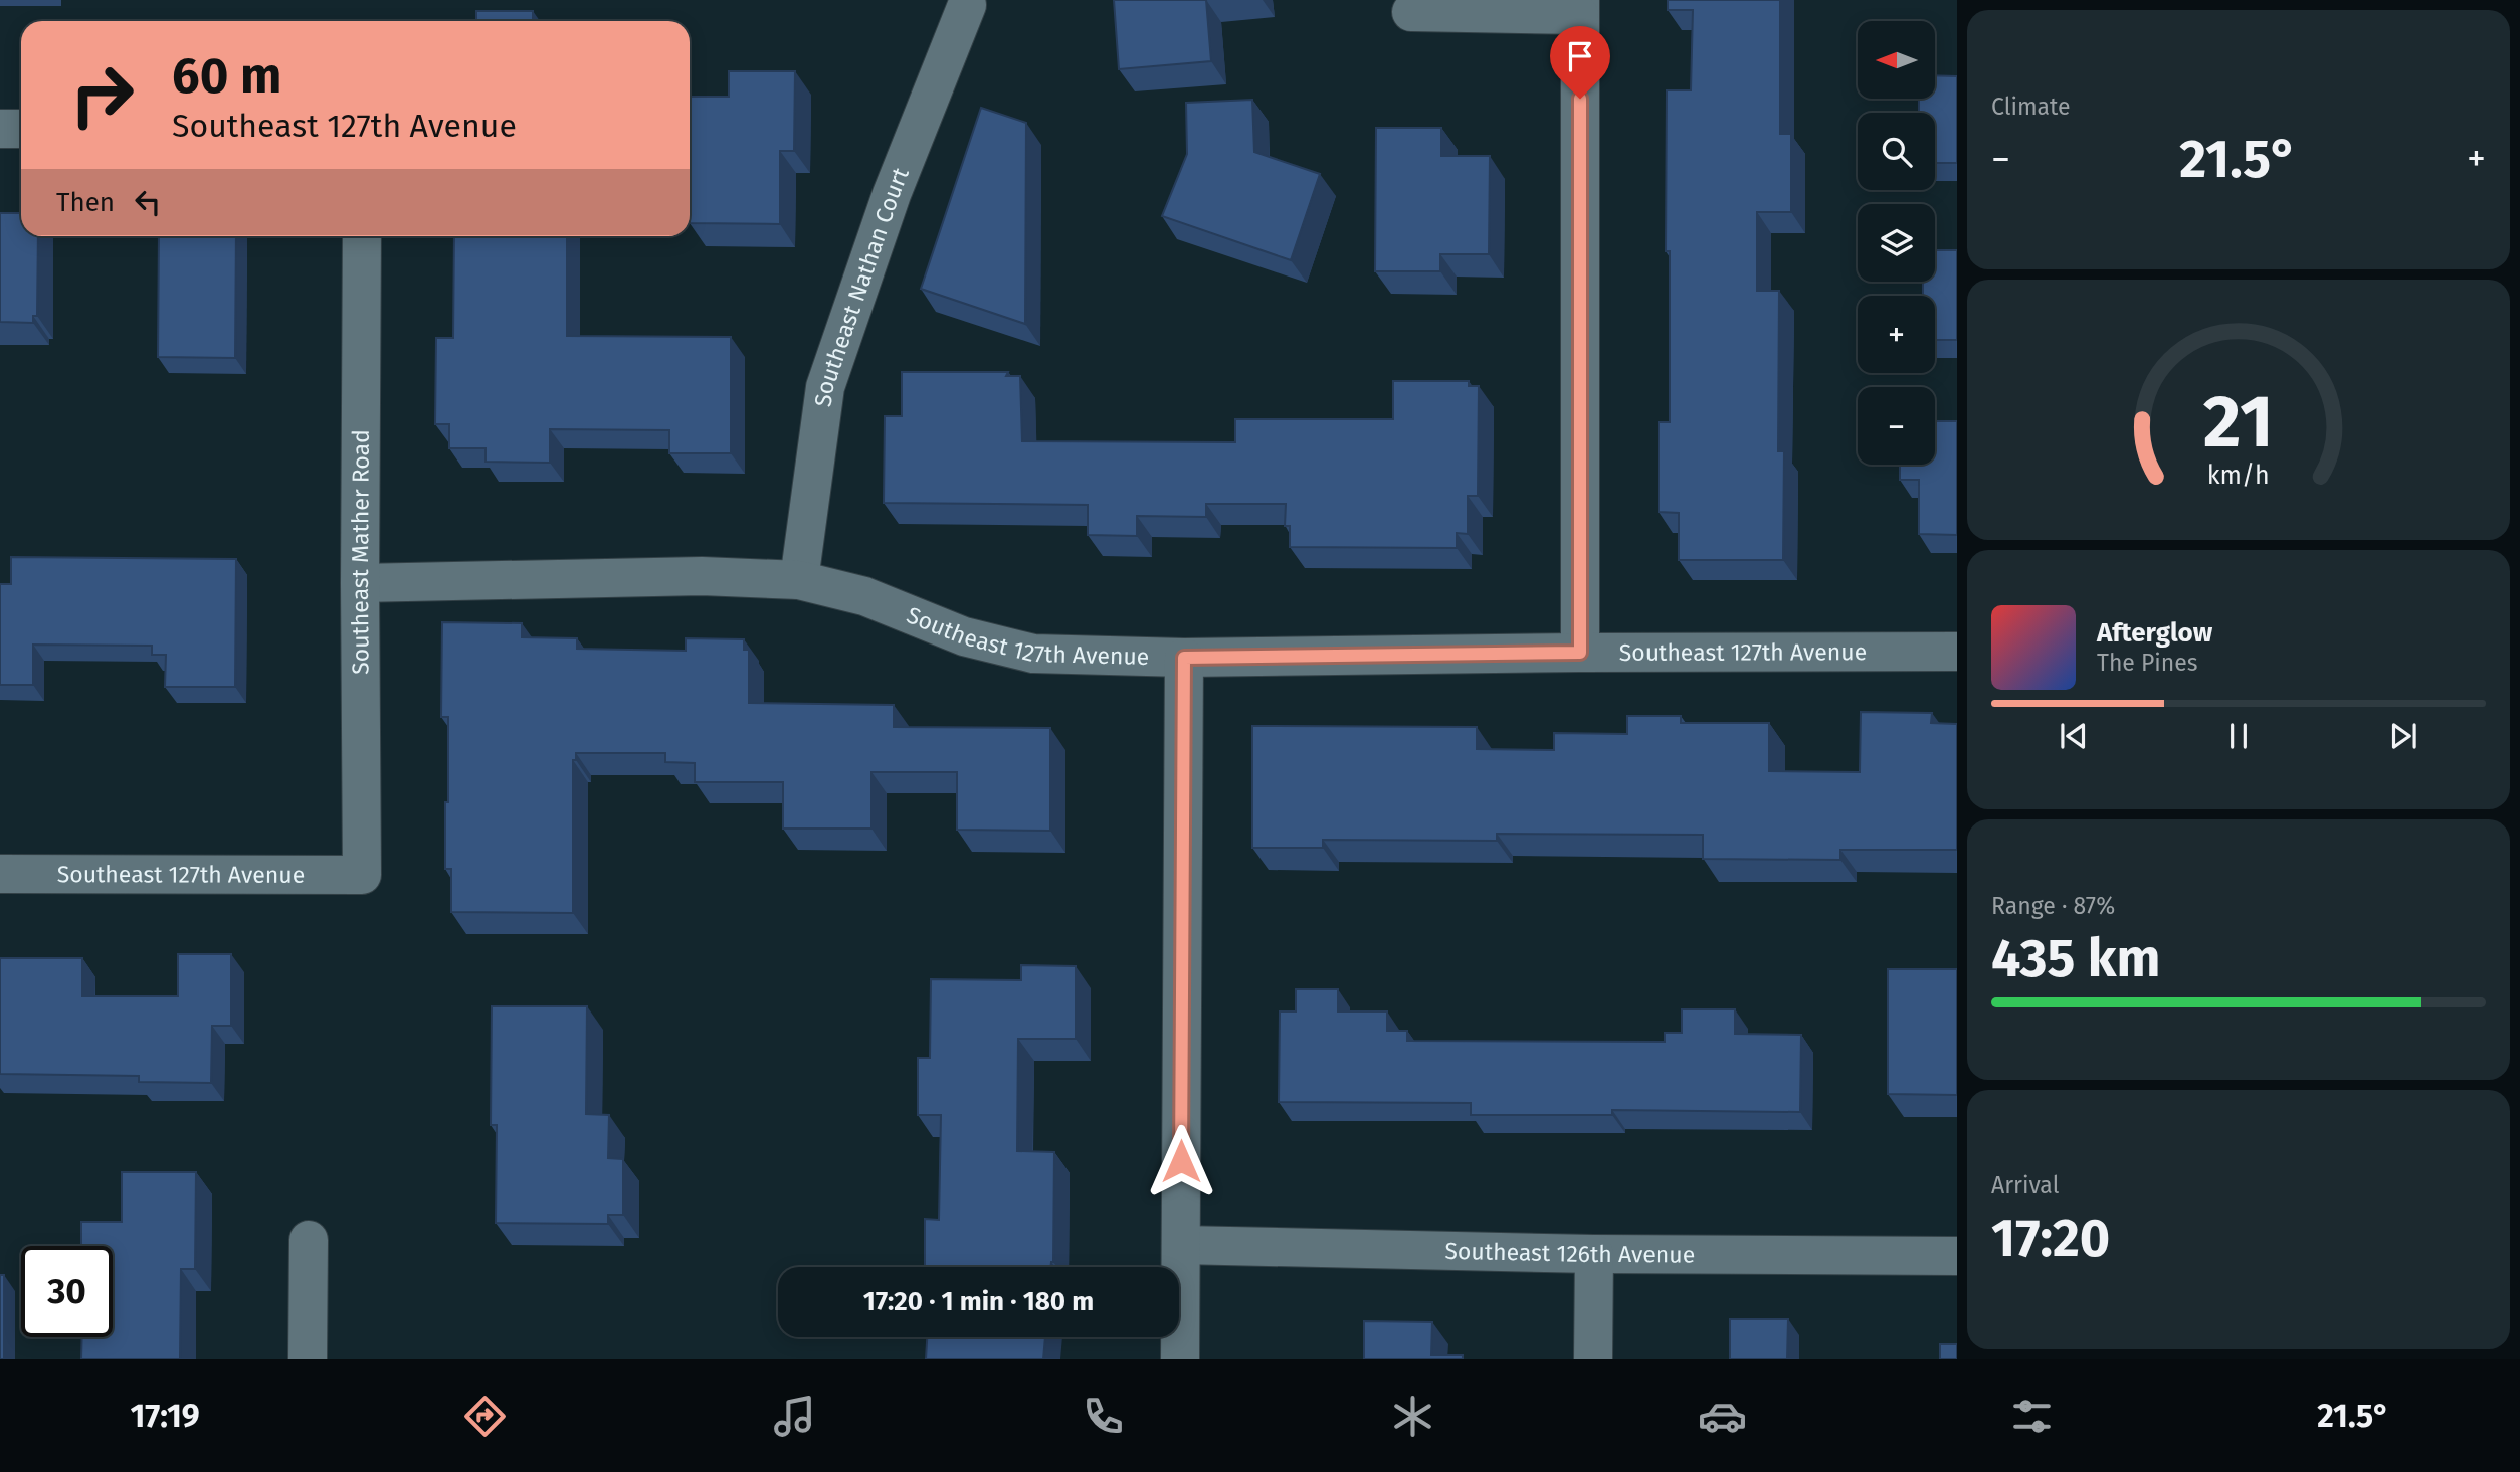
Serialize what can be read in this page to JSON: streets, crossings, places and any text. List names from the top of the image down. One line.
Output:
{"streets":{"street":["Southeast Nathan Court","Southeast Mather Road","Southeast 127th Avenue","Southeast 126th Avenue"]},"crossings":[["Southeast Nathan Court","Southeast 127th Avenue"],["Southeast Mather Road","Southeast 127th Avenue"]],"north":"left","page":{"tile":["Climate",["Range · 87%","435 km"],["Arrival","17:20"]],"map_buttons":["+","−"],"turn":["60 m","Southeast 127th Avenue"],"heat":["−","21.5°","+"],"then":"Then","song":["Afterglow","The Pines"],"limit":"30","trip":"17:20 · 1 min · 180 m","tabs":["17:19","21.5°"],"gauge":["21","km/h"]}}
